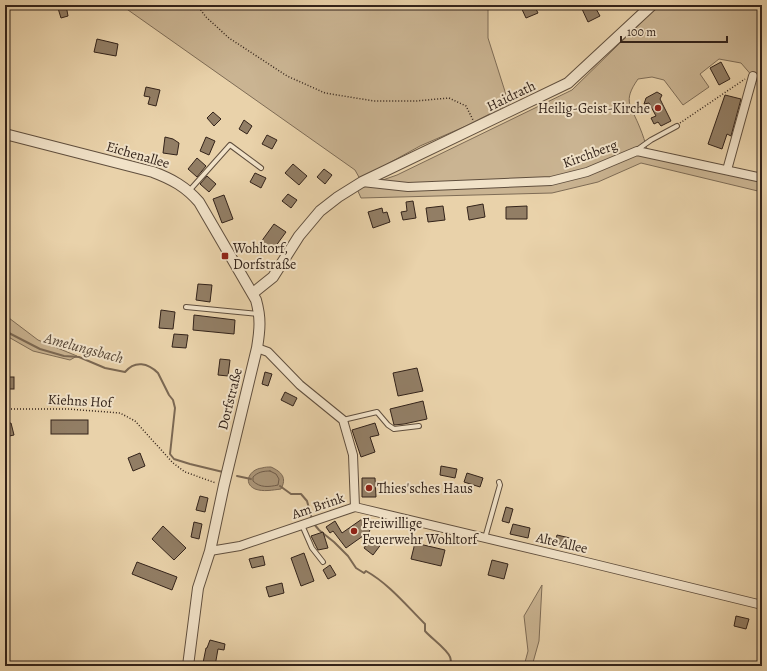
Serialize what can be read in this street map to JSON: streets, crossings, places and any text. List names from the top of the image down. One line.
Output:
{"streets":{"street":["Haidrath","Kirchberg","Eichenallee","Dorfstraße","Am Brink","Alte Allee"],"path":["Kiehns Hof"]},"crossings":[["Haidrath","Kirchberg"],["Eichenallee","Dorfstraße"],["Dorfstraße","Kiehns Hof"],["Dorfstraße","Am Brink"],["Am Brink","Alte Allee"]],"water":["Amelungsbach"],"places":{"other":["Heilig-Geist-Kirche","Thies'sches Haus","Freiwillige Feuerwehr Wohltorf"],"transit":["Wohltorf, Dorfstraße"]},"scale_bar":"100 m"}
